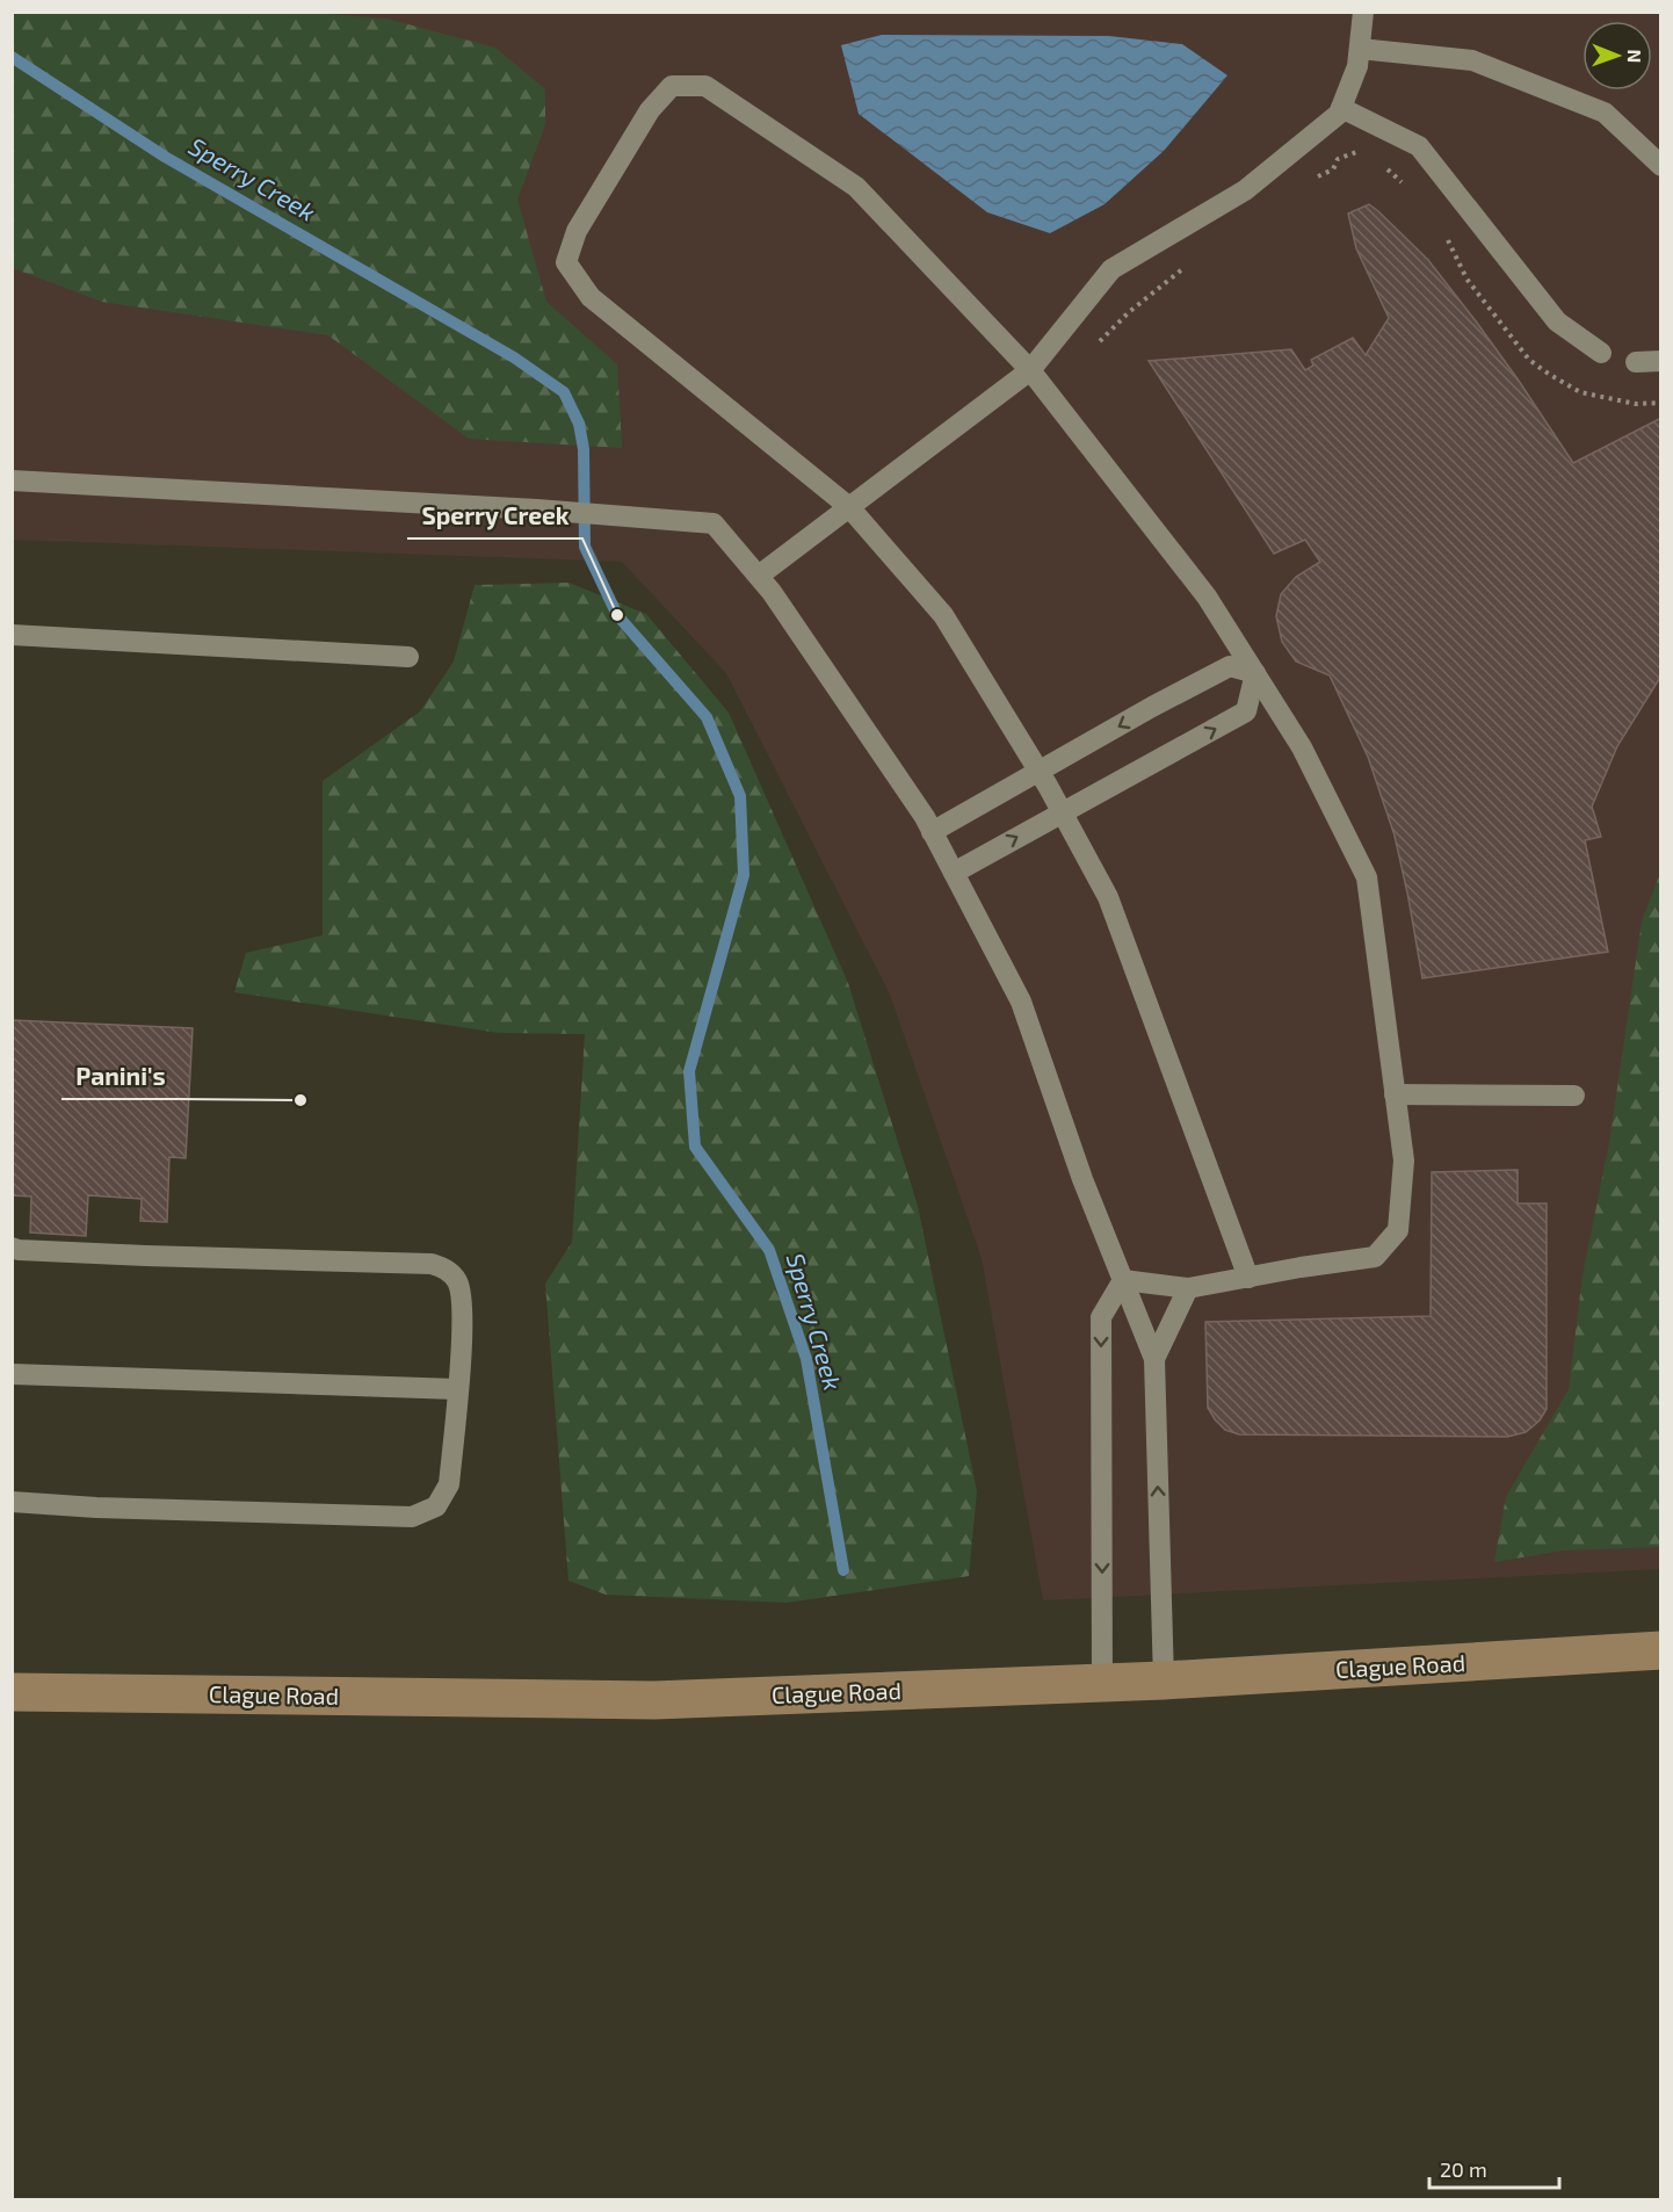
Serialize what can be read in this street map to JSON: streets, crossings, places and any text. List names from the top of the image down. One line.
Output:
{"streets":{"main road":["Clague Road"]},"water":["Sperry Creek"],"places":["Sperry Creek","Panini's"],"scale_bar":"20 m","north":"right"}
